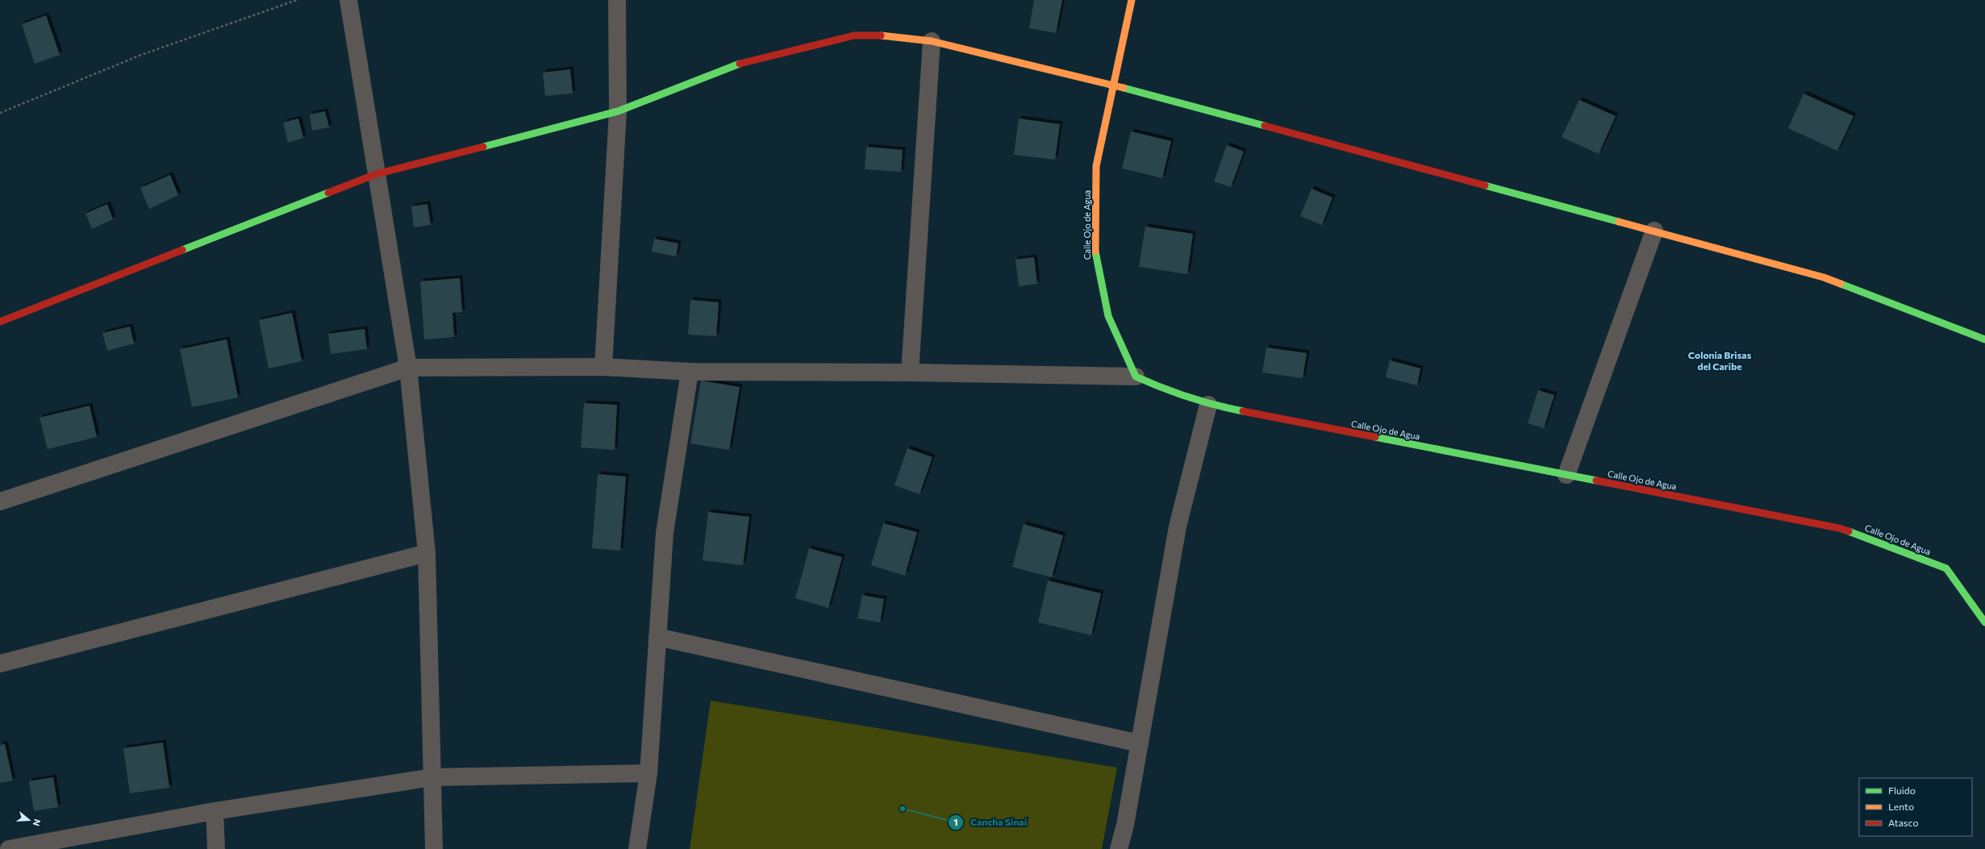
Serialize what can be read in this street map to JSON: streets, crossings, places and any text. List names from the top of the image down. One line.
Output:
{"streets":{"street":["Calle Ojo de Agua"]},"districts":["Colonia Brisas del Caribe"],"places":["Cancha Sinaí"],"legend":["Fluido","Lento","Atasco"],"north":"right"}
